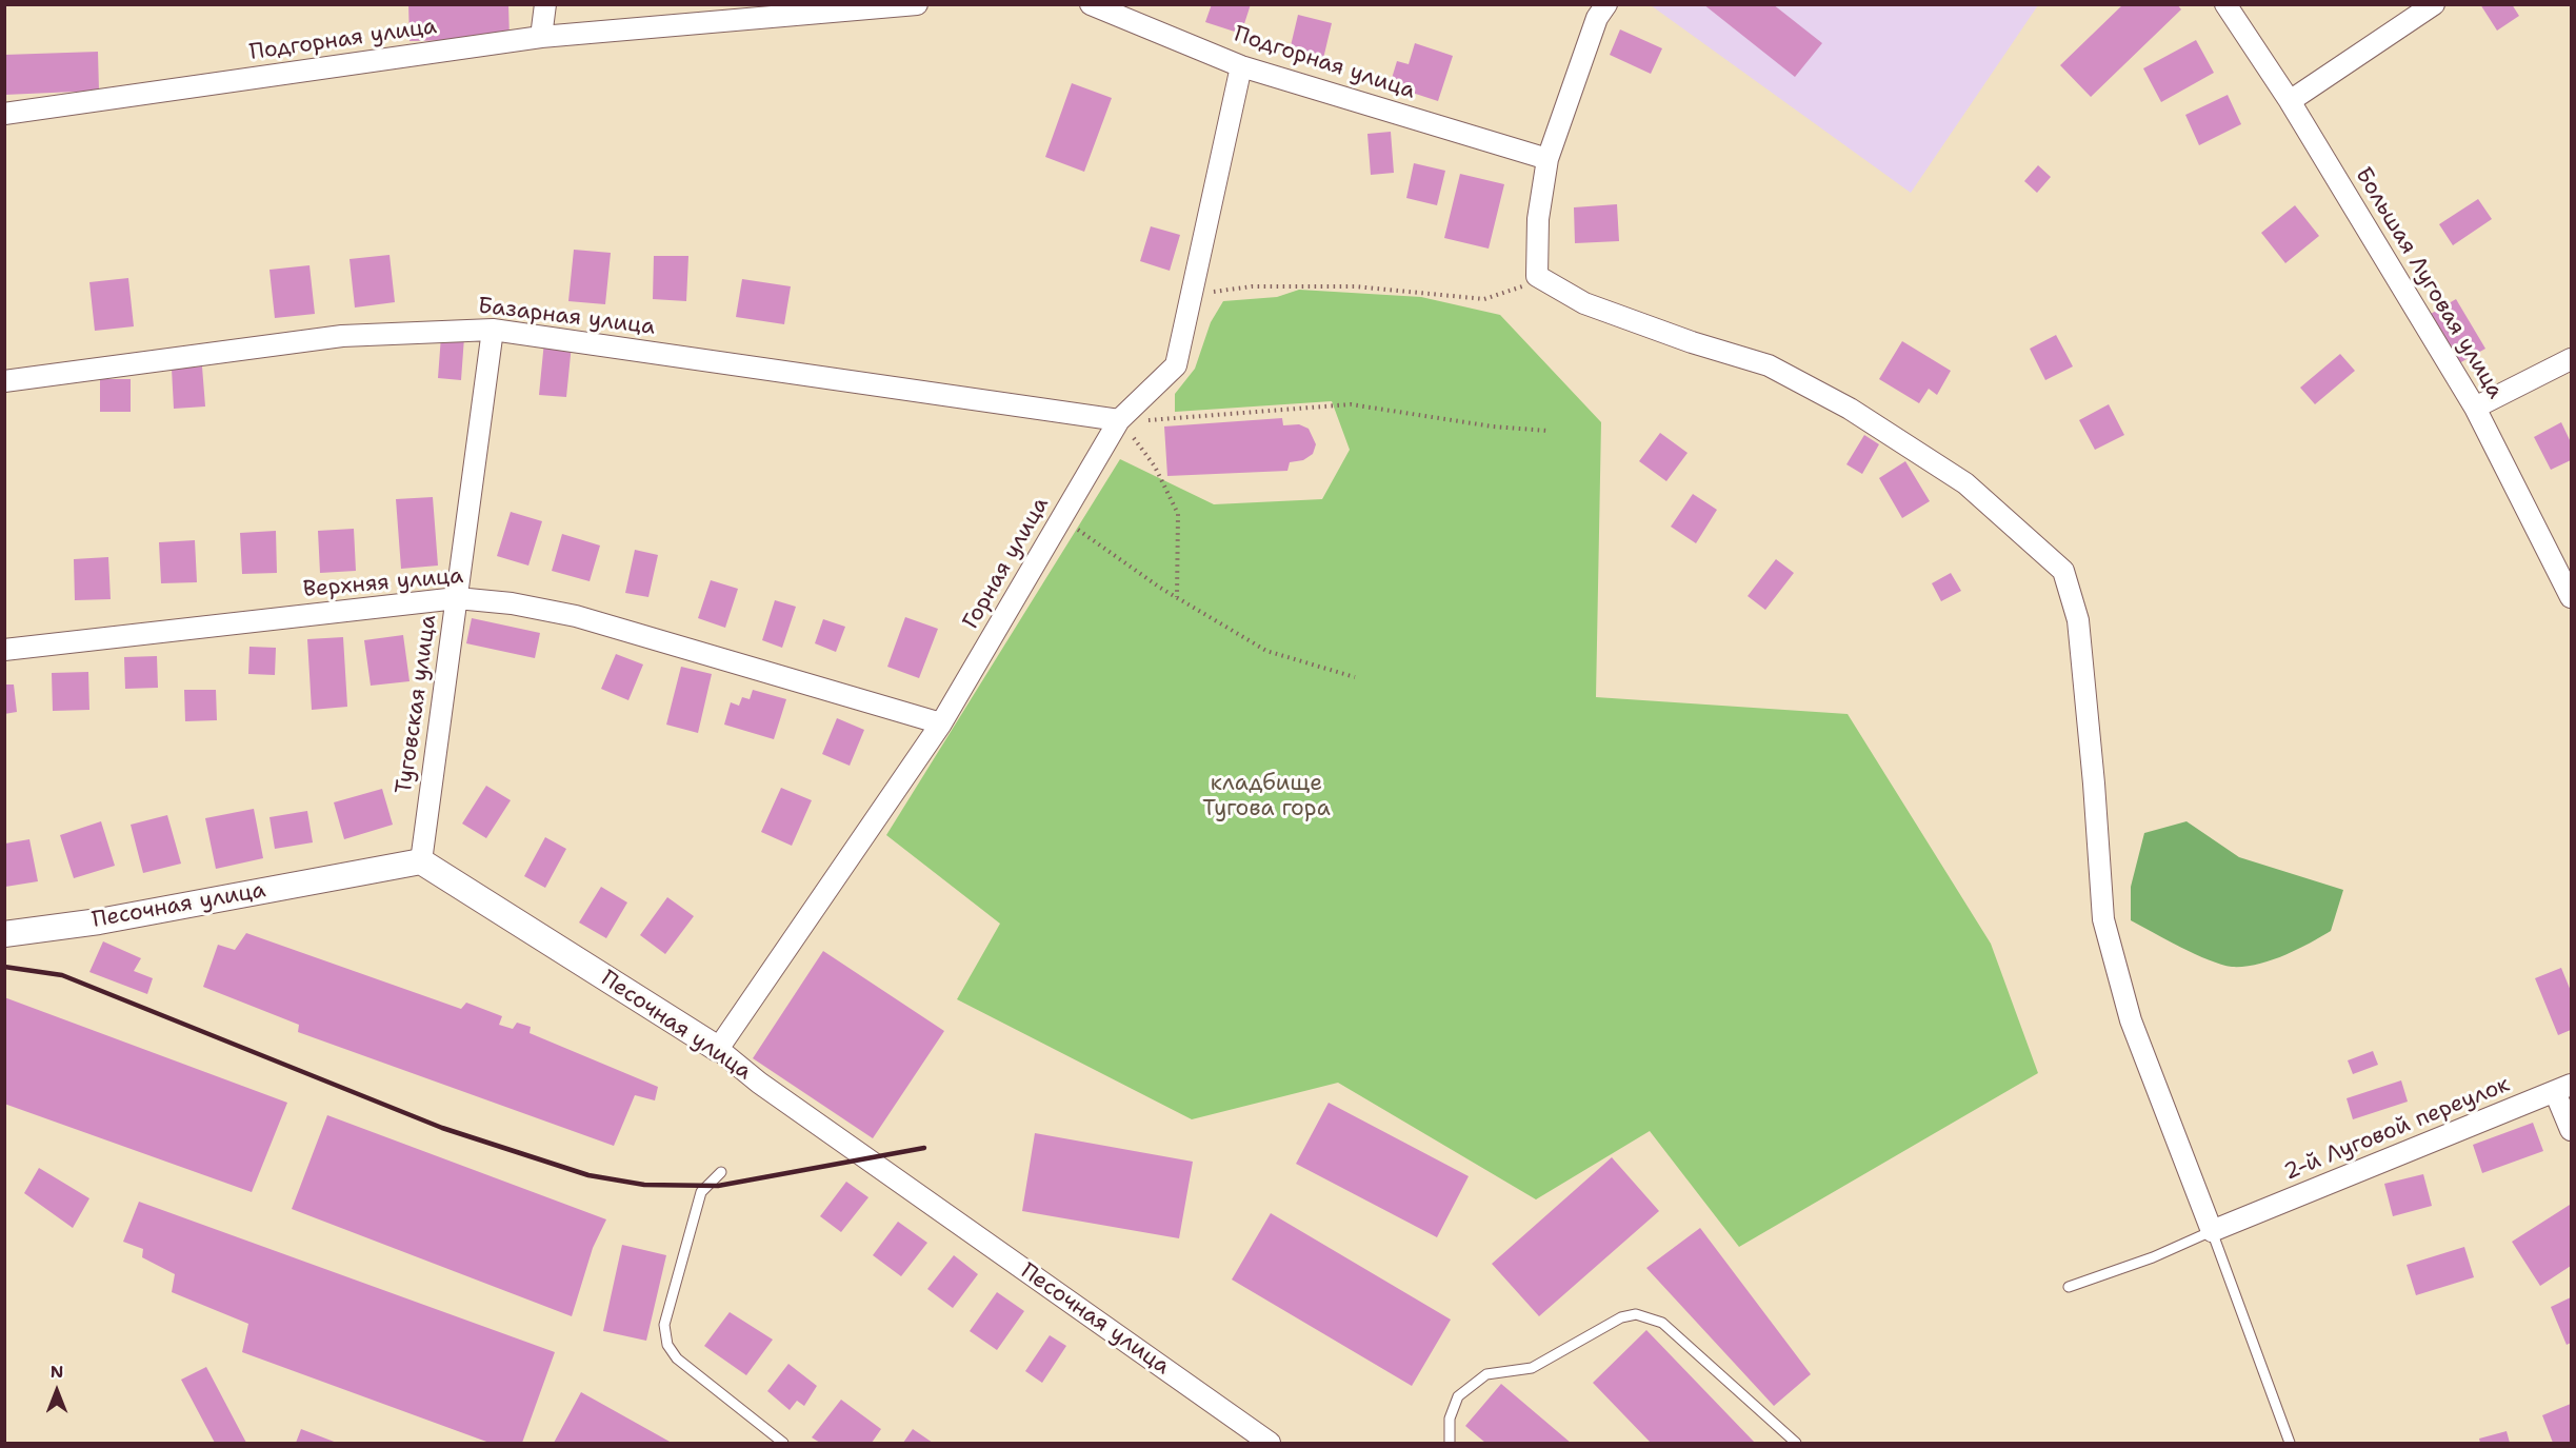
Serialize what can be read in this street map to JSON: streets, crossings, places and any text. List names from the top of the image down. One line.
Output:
{"streets":{"street":["Подгорная улица","Большая Луговая улица","Базарная улица","Горная улица","Верхняя улица","Туговская улица","Песочная улица","2-й Луговой переулок"]},"crossings":[["Подгорная улица","Горная улица"],["Базарная улица","Горная улица"],["Базарная улица","Туговская улица"],["Горная улица","Верхняя улица"],["Горная улица","Песочная улица"],["Верхняя улица","Туговская улица"],["Туговская улица","Песочная улица"]],"parks":["кладбище Тугова гора"],"north":"top"}
